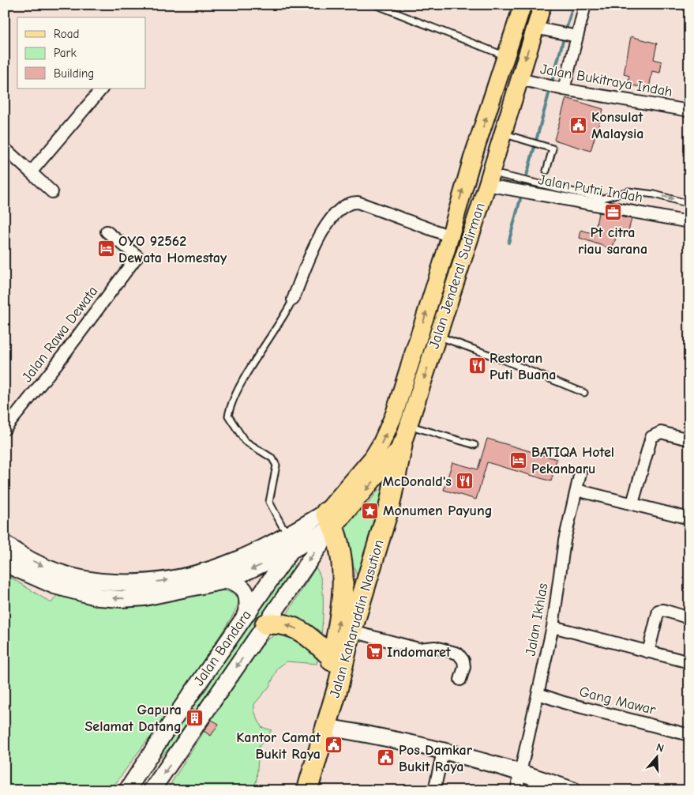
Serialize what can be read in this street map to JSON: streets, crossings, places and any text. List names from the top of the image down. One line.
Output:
{"streets":{"highway":["Jalan Kaharuddin Nasution"],"main road":["Jalan Jenderal Sudirman"],"street":["Jalan Bukitraya Indah","Jalan Putri Indah","Jalan Rawa Dewata","Jalan Ikhlas","Jalan Bandara","Gang Mawar"]},"crossings":[["Jalan Bukitraya Indah","Jalan Jenderal Sudirman"],["Jalan Putri Indah","Jalan Jenderal Sudirman"],["Jalan Jenderal Sudirman","Jalan Kaharuddin Nasution"],["Jalan Jenderal Sudirman","Jalan Bandara"],["Jalan Kaharuddin Nasution","Jalan Bandara"],["Jalan Ikhlas","Gang Mawar"]],"places":{"public building":["Konsulat Malaysia","Kantor Camat Bukit Raya","Pos Damkar Bukit Raya"],"office":["Pt citra riau sarana"],"hotel":["OYO 92562 Dewata Homestay","BATIQA Hotel Pekanbaru"],"restaurant":["Restoran Puti Buana","McDonald's"],"place":["Monumen Payung"],"supermarket":["Indomaret"],"building":["Gapura Selamat Datang"]},"legend":["Road","Park","Building"],"north":"top"}
